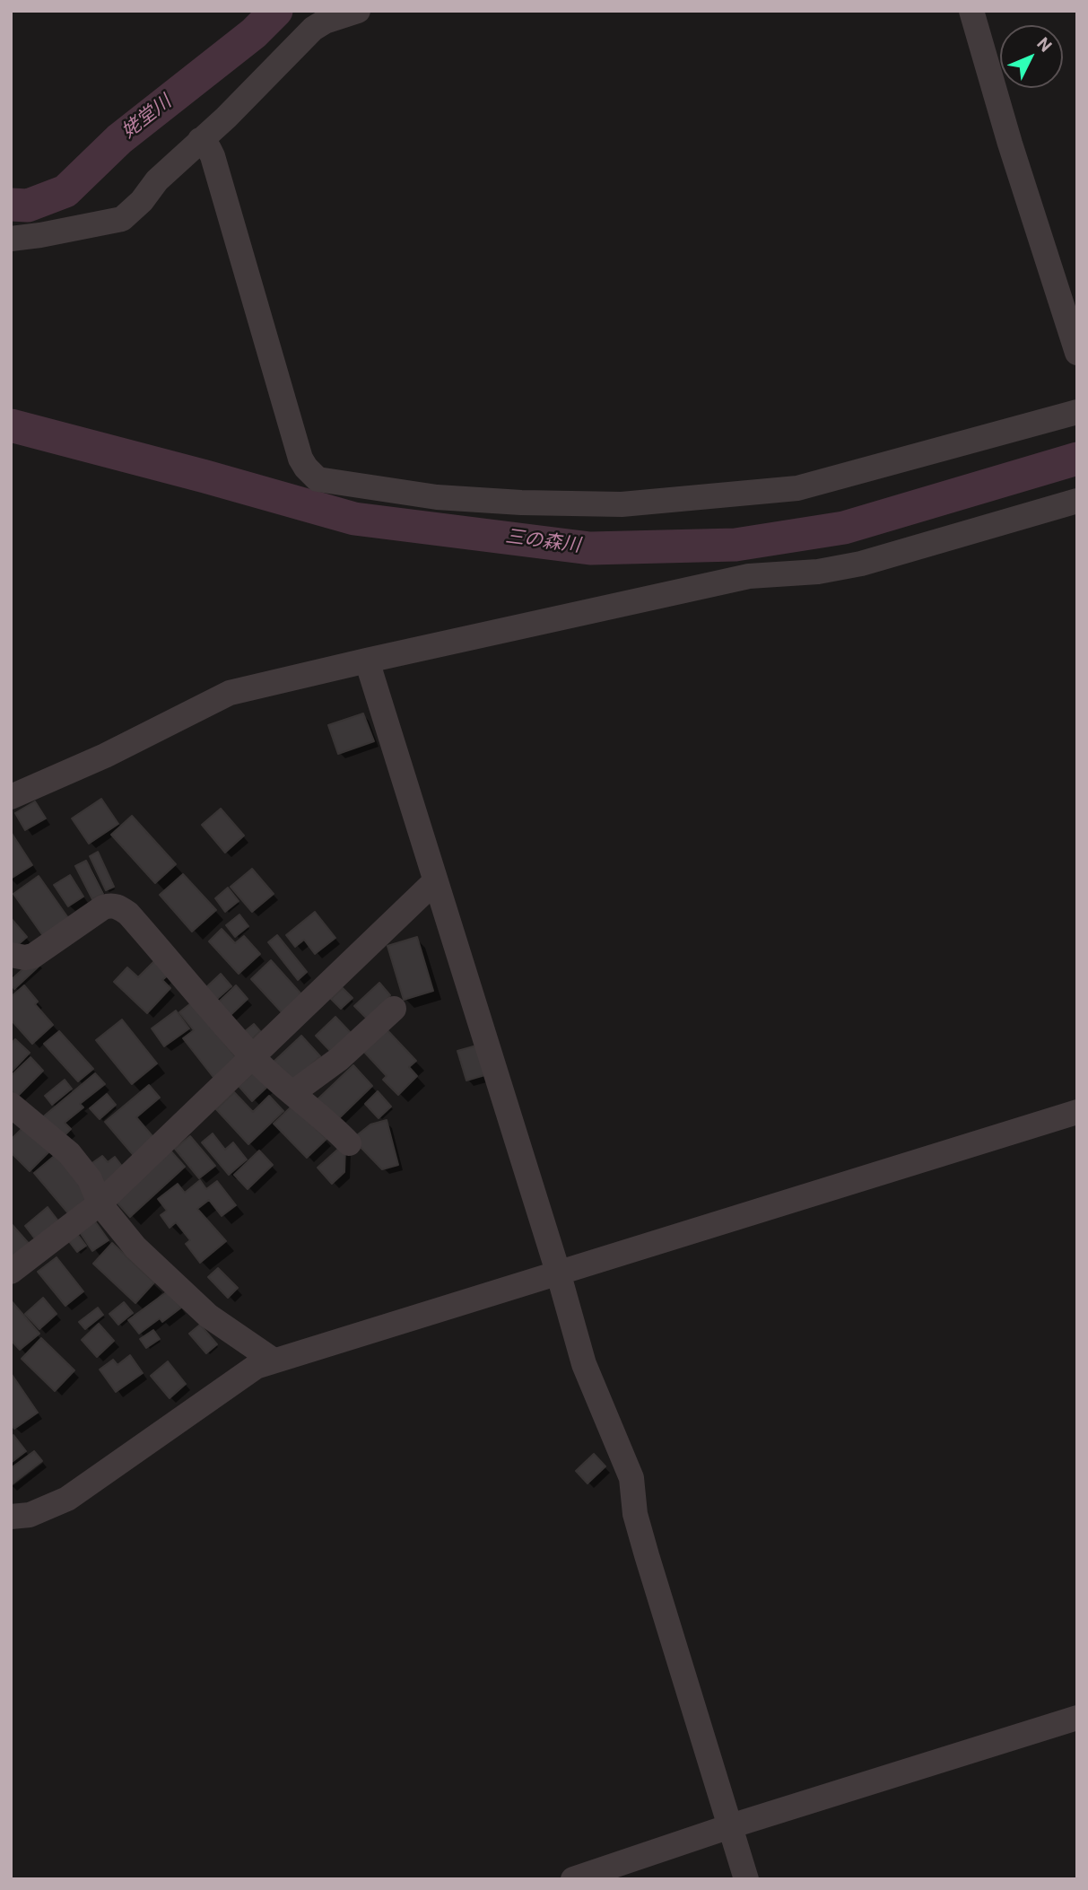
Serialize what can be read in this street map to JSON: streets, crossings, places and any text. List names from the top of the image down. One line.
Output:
{"water":["姥堂川","三の森川"],"north":"top right"}
